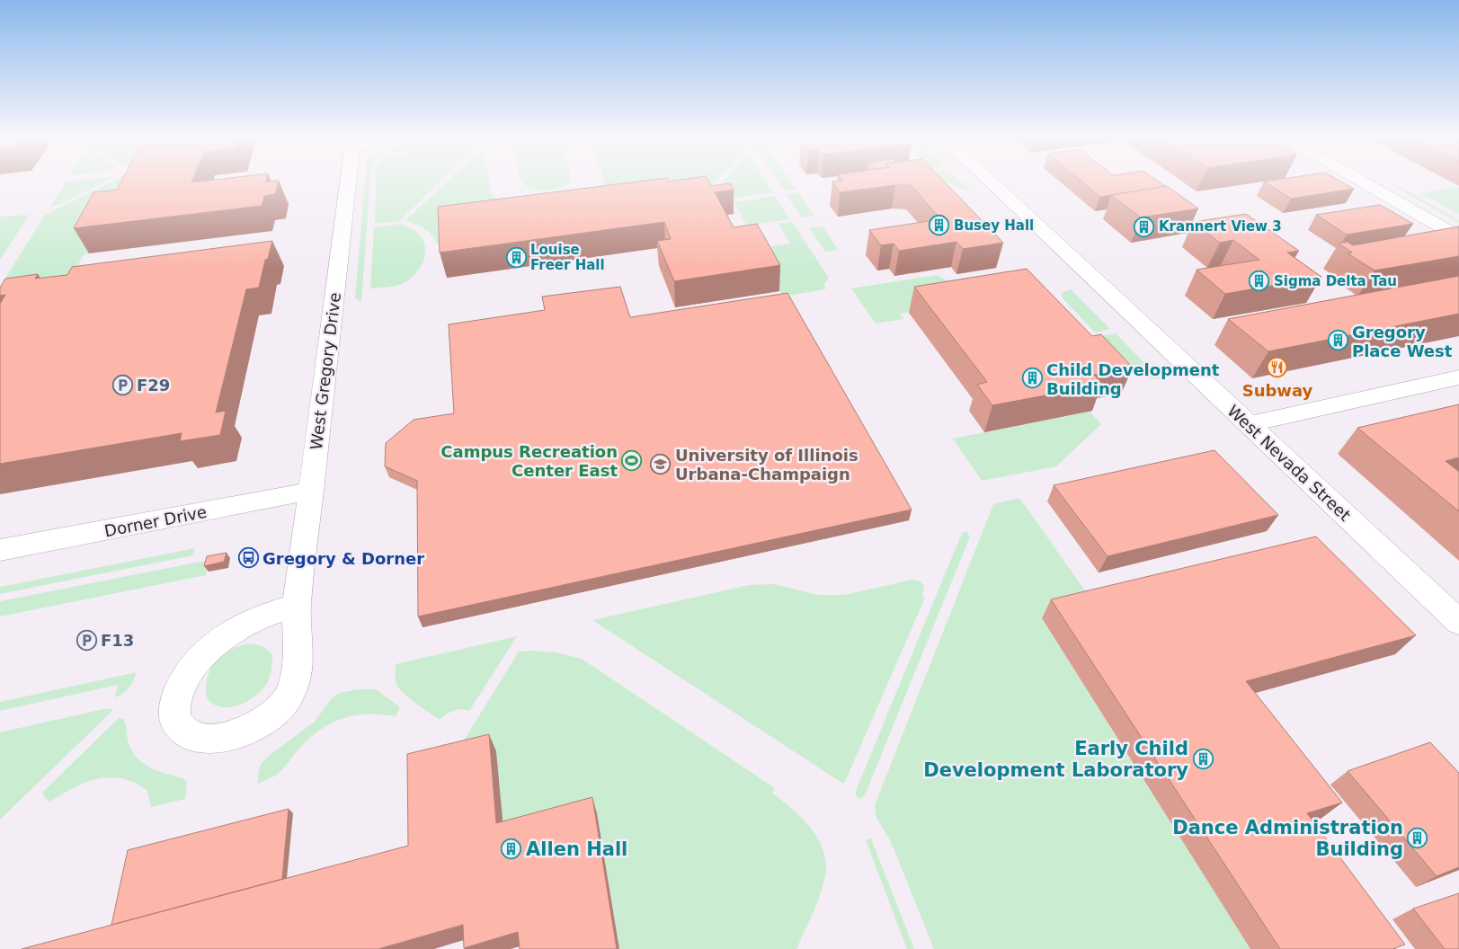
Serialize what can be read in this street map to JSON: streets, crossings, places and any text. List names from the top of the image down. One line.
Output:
{"streets":{"street":["West Gregory Drive","West Nevada Street","Dorner Drive"]},"crossings":[["West Gregory Drive","Dorner Drive"]],"places":{"building":["Busey Hall","Krannert View 3","Louise Freer Hall","Sigma Delta Tau","Gregory Place West","Child Development Building","Early Child Development Laboratory","Dance Administration Building","Allen Hall"],"restaurant":["Subway"],"parking":["F29","F13"],"sports":["Campus Recreation Center East"],"school or university":["University of Illinois Urbana-Champaign"],"bus stop":["Gregory & Dorner"]}}
